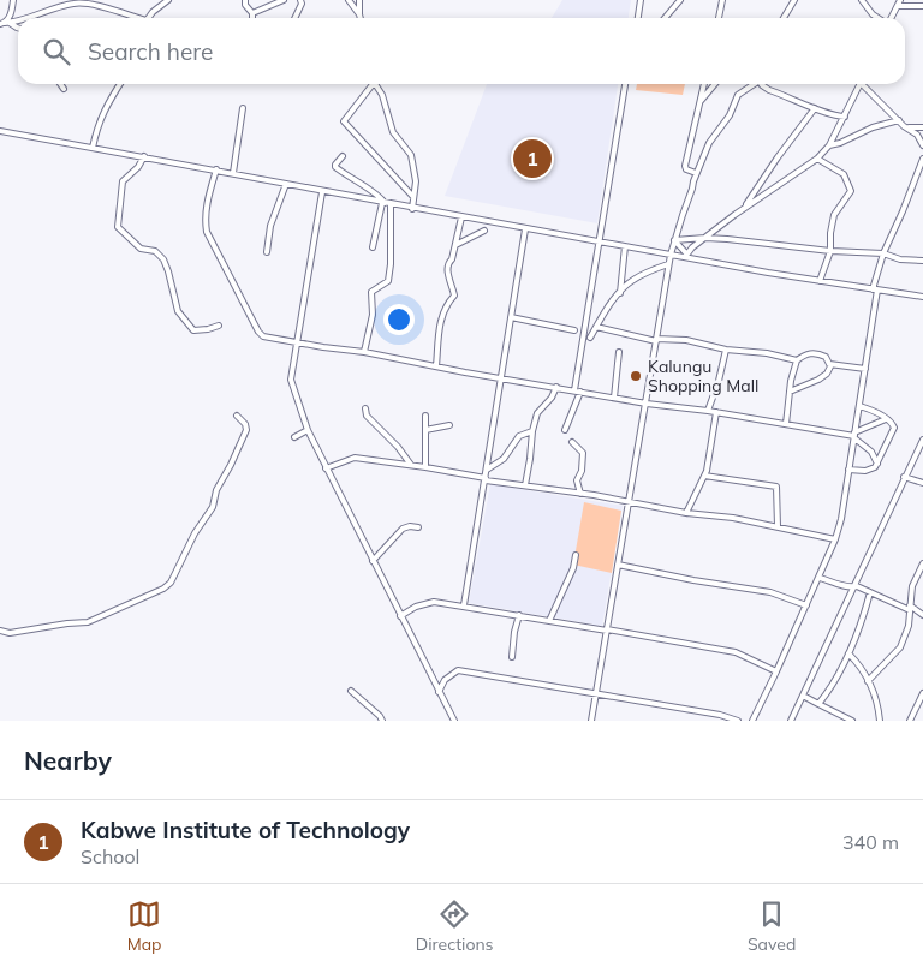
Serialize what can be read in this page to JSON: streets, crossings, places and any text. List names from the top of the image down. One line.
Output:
{"places":["Kalungu Shopping Mall"],"page":{"search":"Search here","pins":"1","heading":"Nearby","list":[{"mark":"1","name":"Kabwe Institute of Technology","note":"School","value":"340 m"}],"nav":["Map","Directions","Saved"]}}
